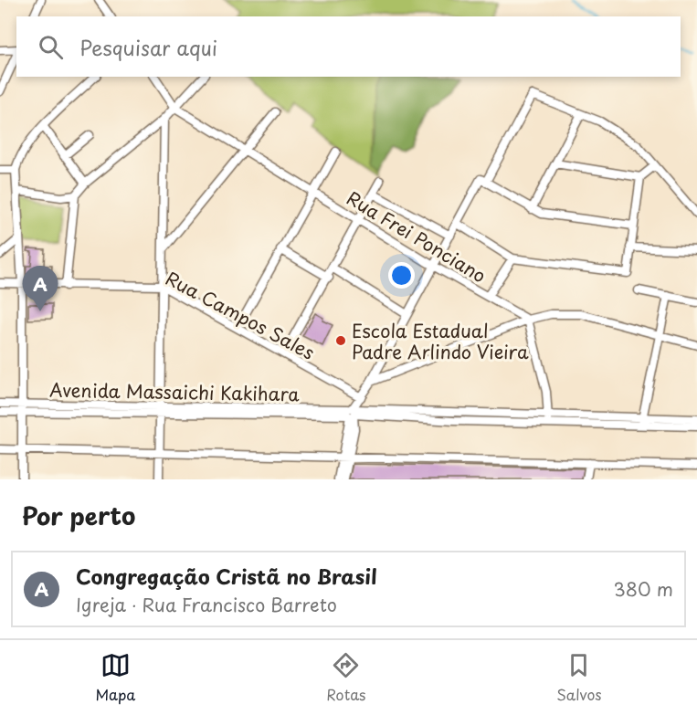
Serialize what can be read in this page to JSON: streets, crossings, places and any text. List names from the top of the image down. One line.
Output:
{"streets":{"street":["Rua Frei Ponciano","Rua Campos Sales","Avenida Massaichi Kakihara"]},"places":["Escola Estadual Padre Arlindo Vieira"],"page":{"search":"Pesquisar aqui","pins":"A","heading":"Por perto","list":[{"mark":"A","name":"Congregação Cristã no Brasil","note":"Igreja · Rua Francisco Barreto","value":"380 m"}],"nav":["Mapa","Rotas","Salvos"]}}
